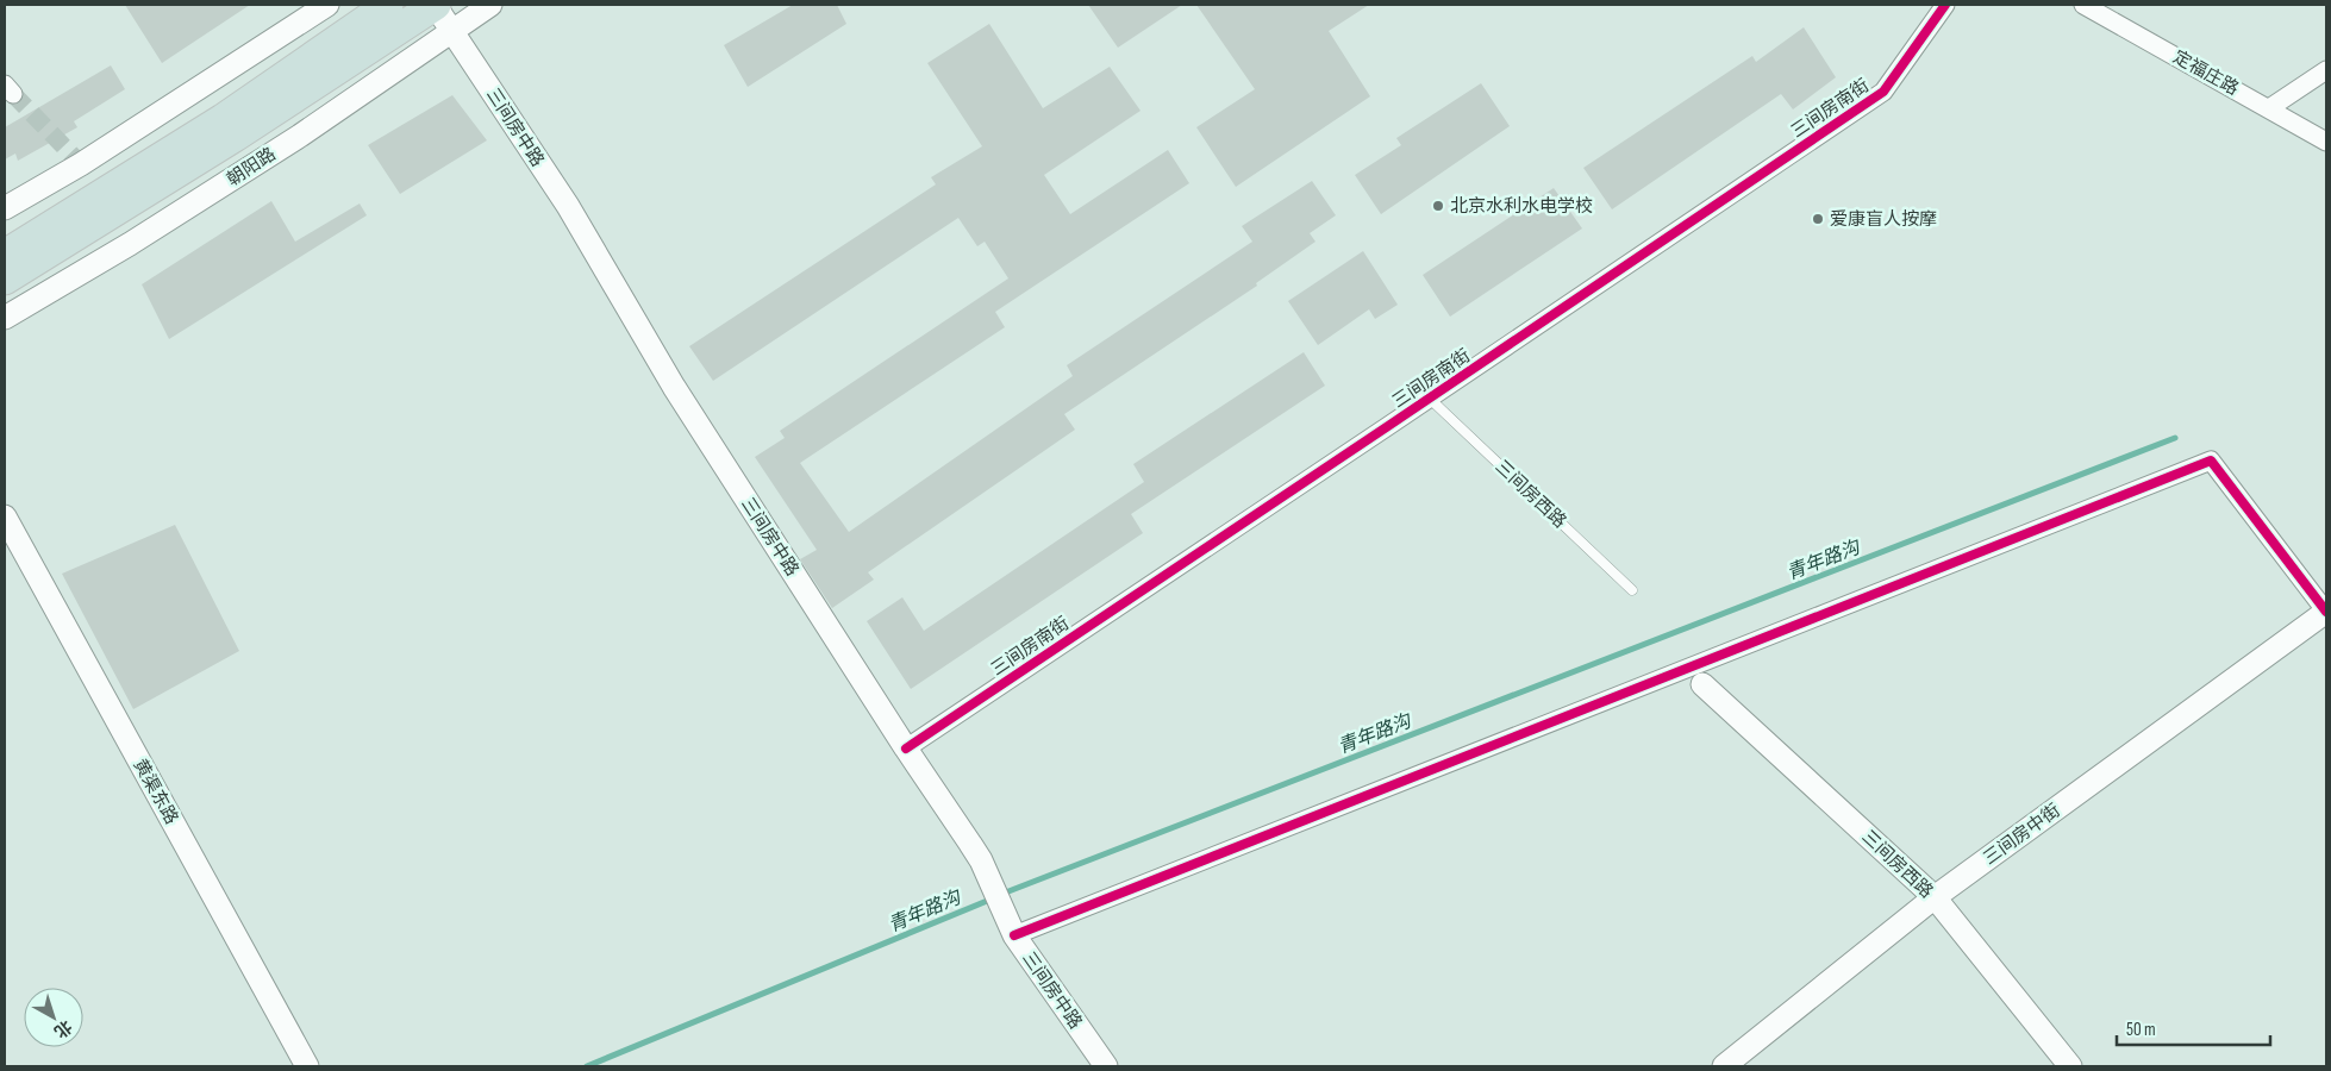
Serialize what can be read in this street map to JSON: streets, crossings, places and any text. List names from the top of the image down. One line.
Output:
{"streets":{"highway":["朝阳路"],"street":["定福庄路","三间房南街","三间房中路","三间房西路","黄渠东路","三间房中街"]},"crossings":[["三间房南街","三间房中路"],["三间房南街","三间房西路"],["三间房中路","朝阳路"],["三间房西路","三间房中街"]],"water":["青年路沟"],"places":["北京水利水电学校","爱康盲人按摩"],"scale_bar":"50 m","north":"bottom right"}
